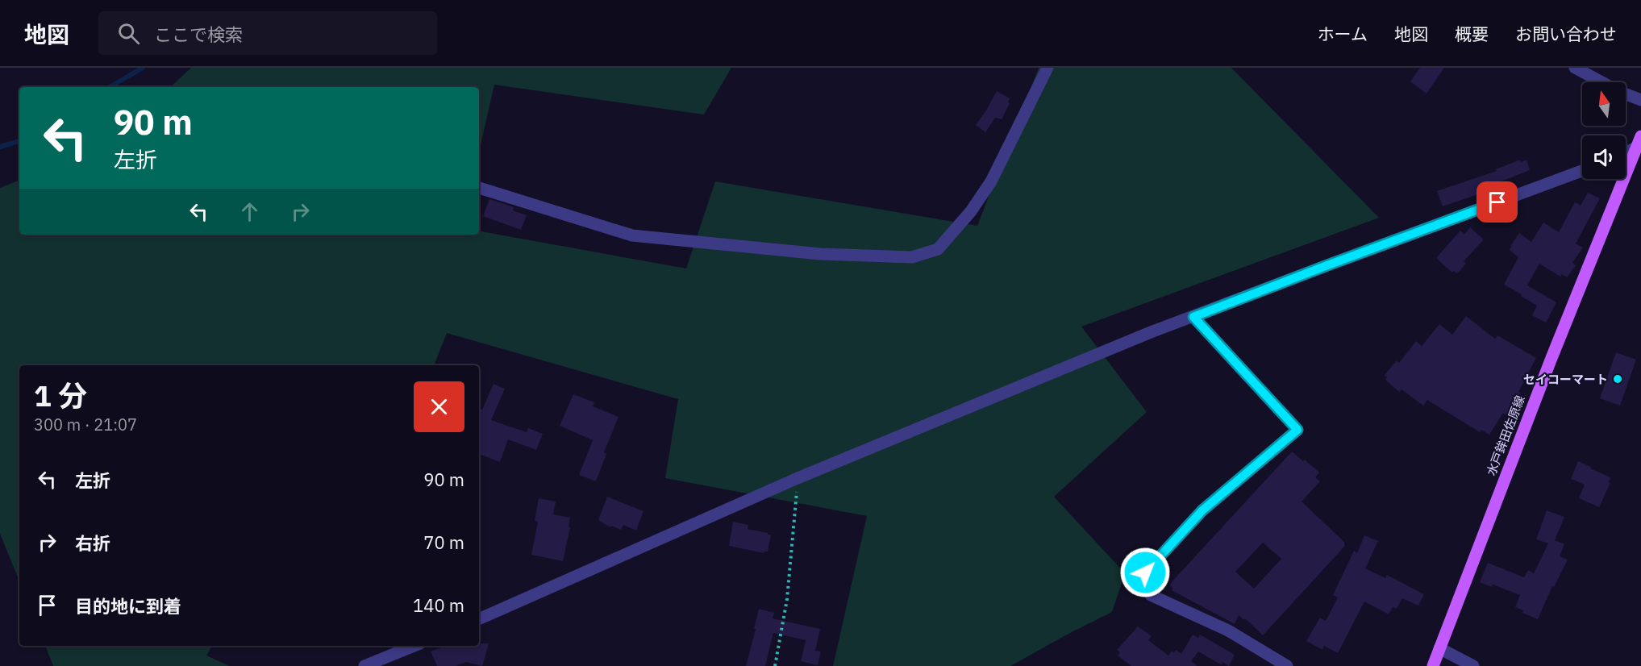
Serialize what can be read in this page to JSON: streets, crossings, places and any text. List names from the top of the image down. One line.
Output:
{"streets":{"main road":["水戸鉾田佐原線"]},"places":["セイコーマート"],"north":"top","page":{"header":"地図","search":"ここで検索","nav":["ホーム","地図","概要","お問い合わせ"],"turn":["90 m","左折"],"heading":["1 分","300 m · 21:07"],"list":[{"name":"左折","value":"90 m"},{"name":"右折","value":"70 m"},{"name":"目的地に到着","value":"140 m"}]}}
